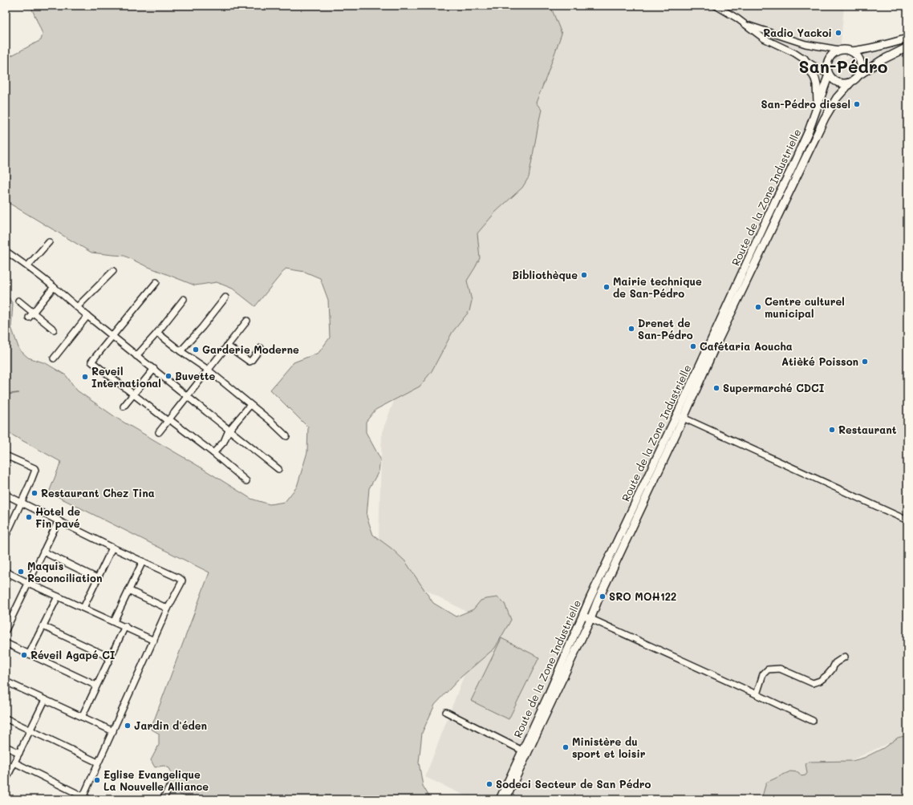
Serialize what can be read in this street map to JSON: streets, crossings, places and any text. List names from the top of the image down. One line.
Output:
{"streets":{"main road":["Route de la Zone Industrielle"]},"districts":["San-Pédro"],"places":["Radio Yackoi","San-Pédro diesel","Bibliothèque","Mairie technique de San-Pédro","Centre culturel municipal","Drenet de San-Pédro","Cafétaria Aoucha","Garderie Moderne","Atièké Poisson","Buvette","Reveil International","Supermarché CDCI","Restaurant","Restaurant Chez Tina","Hotel de Fin pavé","Maquis Reconciliation","SRO MOH122","Réveil Agapé CI","Jardin d'éden","Ministère du sport et loisir","Eglise Evangelique La Nouvelle Alliance","Sodeci Secteur de San Pédro"]}
